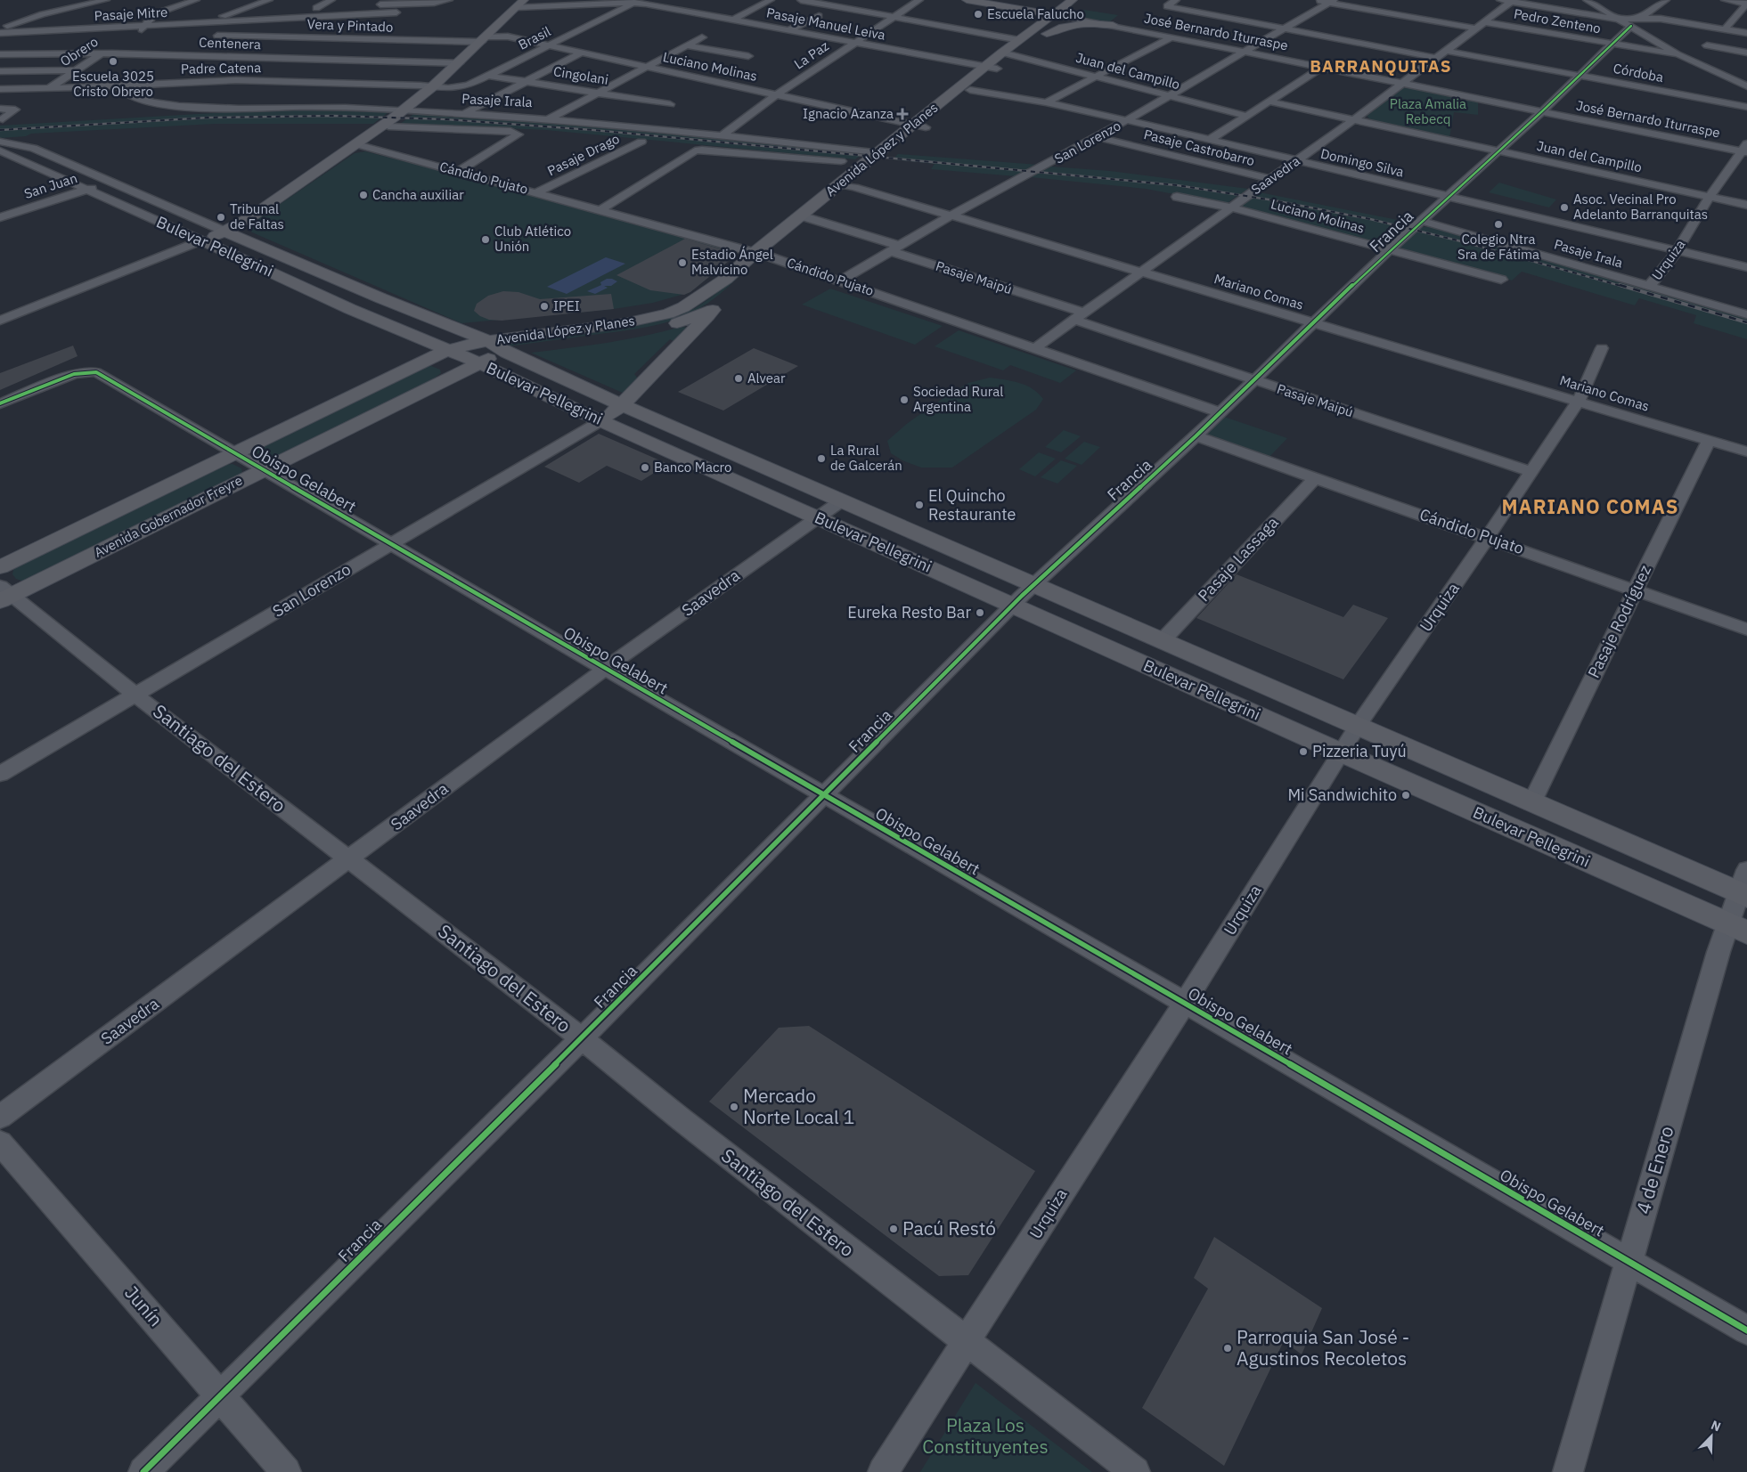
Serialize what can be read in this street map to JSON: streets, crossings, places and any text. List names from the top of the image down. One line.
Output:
{"streets":{"main road":["José Bernardo Iturraspe","San Lorenzo","Avenida López y Planes","Bulevar Pellegrini","Avenida Gobernador Freyre"],"street":["Pasaje Mitre","Pedro Zenteno","Pasaje Manuel Leiva","Vera y Pintado","Brasil","Centenera","Obrero","La Paz","Luciano Molinas","Padre Catena","Juan del Campillo","Córdoba","Cingolani","Pasaje Irala","Pasaje Castrobarro","Pasaje Drago","Domingo Silva","Saavedra","Cándido Pujato","San Juan","Francia","Urquiza","Pasaje Maipú","Mariano Comas","Obispo Gelabert","Pasaje Lassaga","Pasaje Rodríguez","Santiago del Estero","4 de Enero","Junín"]},"crossings":[["Pedro Zenteno","Saavedra"],["Pedro Zenteno","Francia"],["Pasaje Manuel Leiva","Brasil"],["Pasaje Manuel Leiva","La Paz"],["Pasaje Manuel Leiva","Avenida López y Planes"],["Vera y Pintado","Luciano Molinas"],["José Bernardo Iturraspe","San Lorenzo"],["José Bernardo Iturraspe","Avenida López y Planes"],["José Bernardo Iturraspe","Saavedra"],["José Bernardo Iturraspe","Francia"],["José Bernardo Iturraspe","Urquiza"],["Brasil","Luciano Molinas"],["Brasil","Padre Catena"],["Brasil","Cingolani"],["Centenera","Obrero"],["Obrero","Padre Catena"],["La Paz","Luciano Molinas"],["La Paz","Pasaje Irala"],["Luciano Molinas","Avenida López y Planes"],["Luciano Molinas","Saavedra"],["Luciano Molinas","Francia"],["Padre Catena","Pasaje Irala"],["Juan del Campillo","San Lorenzo"],["Juan del Campillo","Avenida López y Planes"],["Juan del Campillo","Saavedra"],["Juan del Campillo","Francia"],["Juan del Campillo","Urquiza"],["Córdoba","Saavedra"],["Córdoba","Francia"],["Pasaje Irala","Avenida López y Planes"],["Pasaje Irala","Cándido Pujato"],["Pasaje Irala","Francia"],["Pasaje Irala","Urquiza"],["San Lorenzo","Pasaje Castrobarro"],["San Lorenzo","Avenida López y Planes"],["San Lorenzo","Domingo Silva"],["San Lorenzo","Cándido Pujato"],["San Lorenzo","Bulevar Pellegrini"],["San Lorenzo","Pasaje Maipú"],["San Lorenzo","Mariano Comas"],["San Lorenzo","Obispo Gelabert"],["San Lorenzo","Santiago del Estero"],["Pasaje Castrobarro","Saavedra"],["Avenida López y Planes","Domingo Silva"],["Avenida López y Planes","Cándido Pujato"],["Avenida López y Planes","Bulevar Pellegrini"],["Avenida López y Planes","Pasaje Maipú"],["Avenida López y Planes","Mariano Comas"],["Avenida López y Planes","Avenida Gobernador Freyre"],["Pasaje Drago","Cándido Pujato"],["Domingo Silva","Saavedra"],["Domingo Silva","Francia"],["Domingo Silva","Urquiza"],["Saavedra","Cándido Pujato"],["Saavedra","Bulevar Pellegrini"],["Saavedra","Pasaje Maipú"],["Saavedra","Mariano Comas"],["Saavedra","Obispo Gelabert"],["Saavedra","Santiago del Estero"],["Cándido Pujato","Francia"],["Cándido Pujato","Urquiza"],["Cándido Pujato","Pasaje Lassaga"],["Cándido Pujato","Pasaje Rodríguez"],["San Juan","Bulevar Pellegrini"],["Francia","Bulevar Pellegrini"],["Francia","Pasaje Maipú"],["Francia","Mariano Comas"],["Francia","Obispo Gelabert"],["Francia","Santiago del Estero"],["Francia","Junín"],["Bulevar Pellegrini","Urquiza"],["Bulevar Pellegrini","Avenida Gobernador Freyre"],["Bulevar Pellegrini","Pasaje Lassaga"],["Bulevar Pellegrini","Pasaje Rodríguez"],["Bulevar Pellegrini","4 de Enero"],["Urquiza","Pasaje Maipú"],["Urquiza","Mariano Comas"],["Urquiza","Obispo Gelabert"],["Urquiza","Santiago del Estero"],["Mariano Comas","Pasaje Rodríguez"],["Obispo Gelabert","Avenida Gobernador Freyre"],["Obispo Gelabert","4 de Enero"],["Avenida Gobernador Freyre","Santiago del Estero"]],"districts":["BARRANQUITAS","MARIANO COMAS"],"parks":["Plaza Amalia Rebecq","Plaza Los Constituyentes"],"places":{"other":["Escuela Falucho","Escuela 3025 Cristo Obrero","Cancha auxiliar","Asoc. Vecinal Pro Adelanto Barranquitas","Tribunal de Faltas","Colegio Ntra Sra de Fátima","Club Atlético Unión","Estadio Ángel Malvicino","IPEI","Alvear","Sociedad Rural Argentina","La Rural de Galcerán","Banco Macro","El Quincho Restaurante","Eureka Resto Bar","Pizzeria Tuyú","Mi Sandwichito","Mercado Norte Local 1","Pacú Restó","Parroquia San José - Agustinos Recoletos"],"health":["Ignacio Azanza"]},"north":"top right"}
